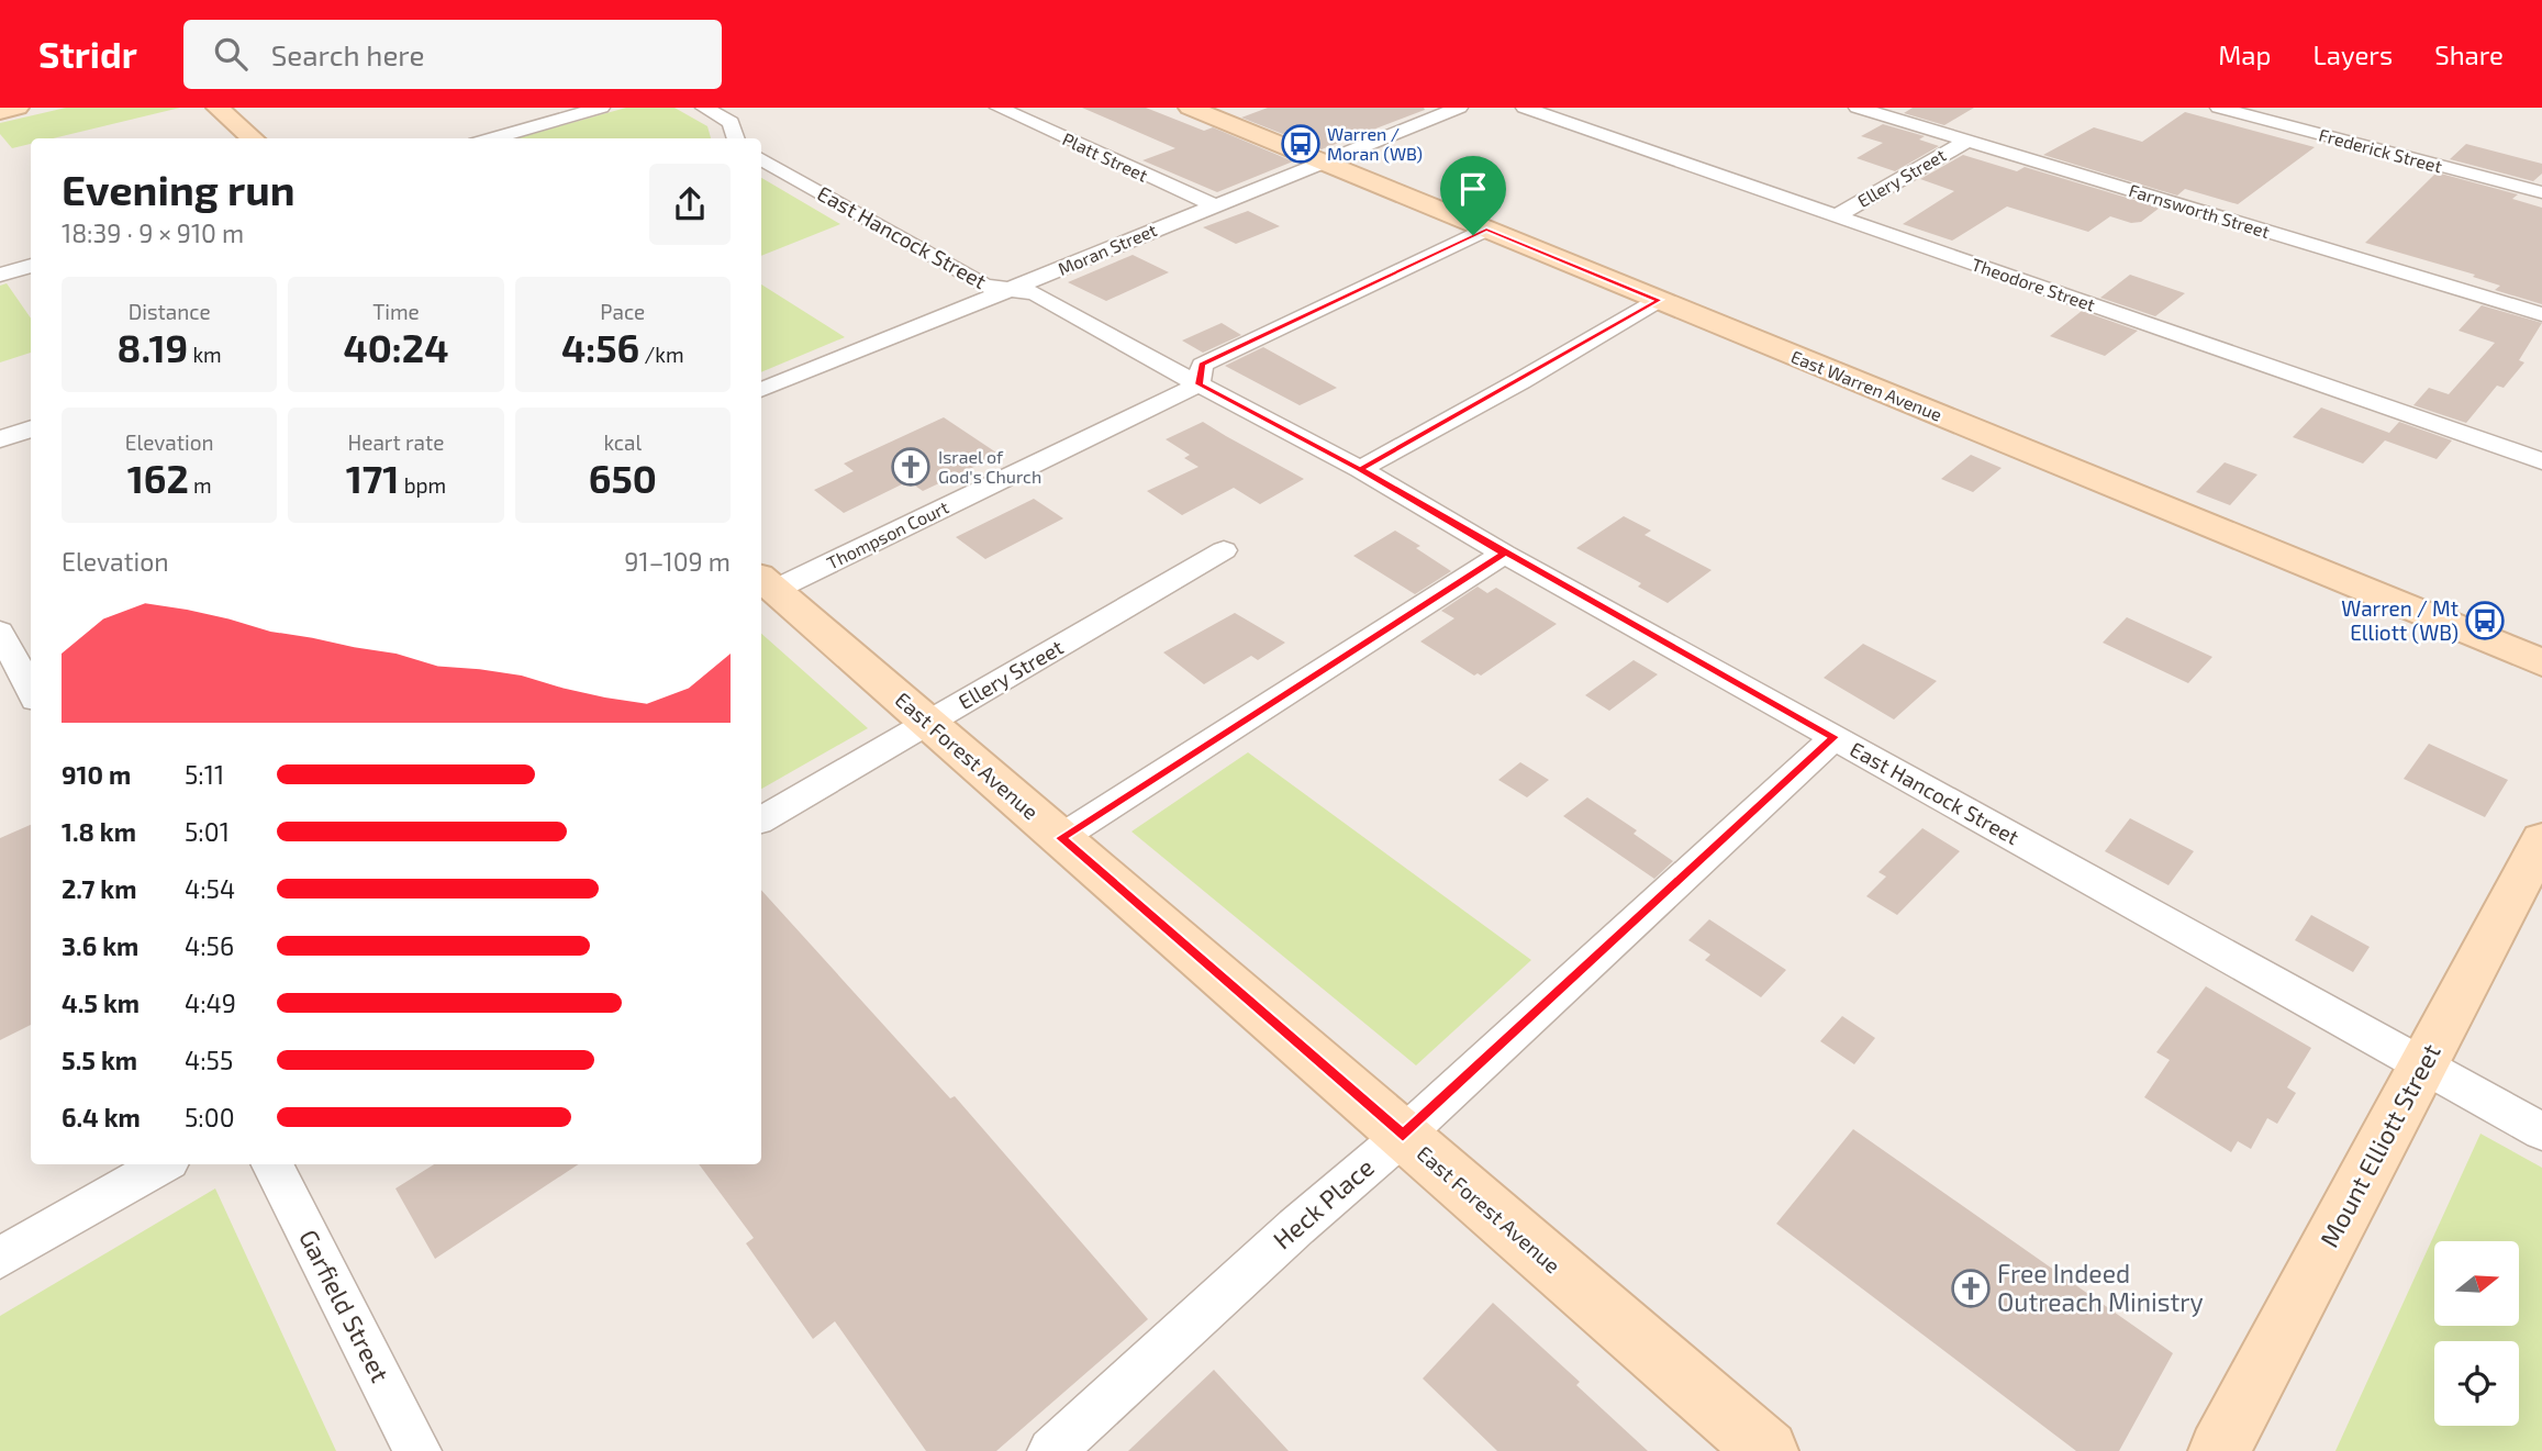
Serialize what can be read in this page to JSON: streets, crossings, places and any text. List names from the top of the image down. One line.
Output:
{"streets":{"main road":["East Warren Avenue","East Forest Avenue","Mount Elliott Street"],"street":["Frederick Street","Platt Street","Ellery Street","Farnsworth Street","East Hancock Street","Moran Street","Theodore Street","Thompson Court","Heck Place","Garfield Street"]},"crossings":[["Platt Street","Moran Street"],["Ellery Street","Farnsworth Street"],["Ellery Street","Theodore Street"],["Ellery Street","East Forest Avenue"],["East Hancock Street","Moran Street"],["East Hancock Street","Thompson Court"],["East Hancock Street","Mount Elliott Street"],["East Hancock Street","Heck Place"],["Moran Street","East Warren Avenue"],["East Warren Avenue","Thompson Court"],["Thompson Court","East Forest Avenue"],["East Forest Avenue","Heck Place"]],"places":{"bus stop":["Warren / Moran (WB)","Warren / Mt Elliott (WB)"],"church":["Israel of God's Church","Free Indeed Outreach Ministry"]},"north":"right","page":{"header":"Stridr","search":"Search here","nav":["Map","Layers","Share"],"heading":["Evening run","18:39 · 9 × 910 m"],"stats":[["Distance","8.19 km"],["Time","40:24"],["Pace","4:56 /km"],["Elevation","162 m"],["Heart rate","171 bpm"],["kcal","650"]],"chart":["Elevation","91–109 m"],"list":[{"name":"910 m","note":"5:11"},{"name":"1.8 km","note":"5:01"},{"name":"2.7 km","note":"4:54"},{"name":"3.6 km","note":"4:56"},{"name":"4.5 km","note":"4:49"},{"name":"5.5 km","note":"4:55"},{"name":"6.4 km","note":"5:00"}]}}
